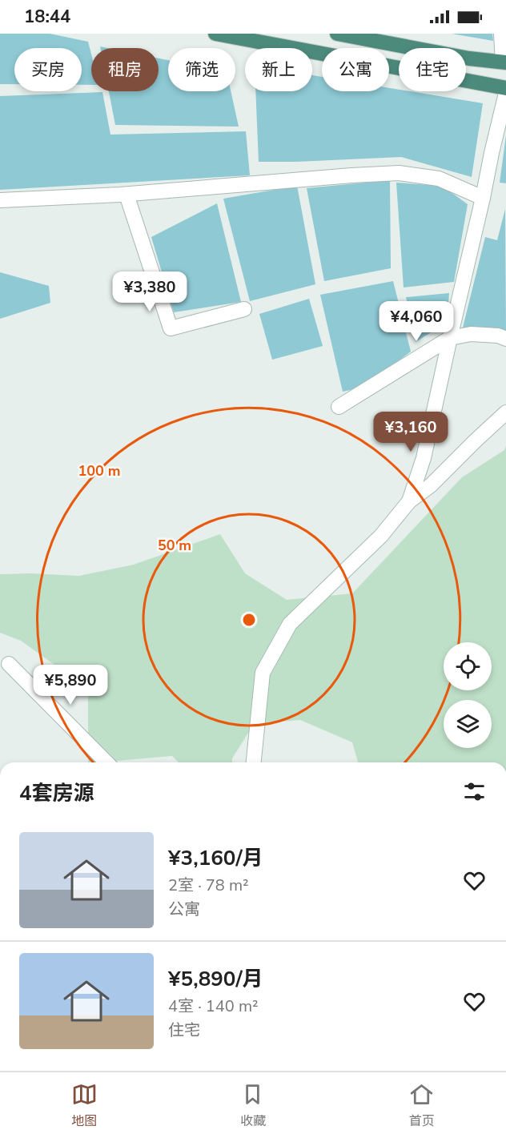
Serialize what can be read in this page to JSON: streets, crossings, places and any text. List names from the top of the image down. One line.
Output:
{"page":{"status":"18:44","chip":["买房","租房","筛选","新上","公寓","住宅"],"price":["¥3,380","¥4,060","¥3,160","¥5,890"],"heading":"4套房源","list":[{"name":"¥3,160/月","note":"2室 · 78 m² · 公寓"},{"name":"¥5,890/月","note":"4室 · 140 m² · 住宅"}],"tabs":["地图","收藏","首页"]},"rings":["100 m","50 m"]}
